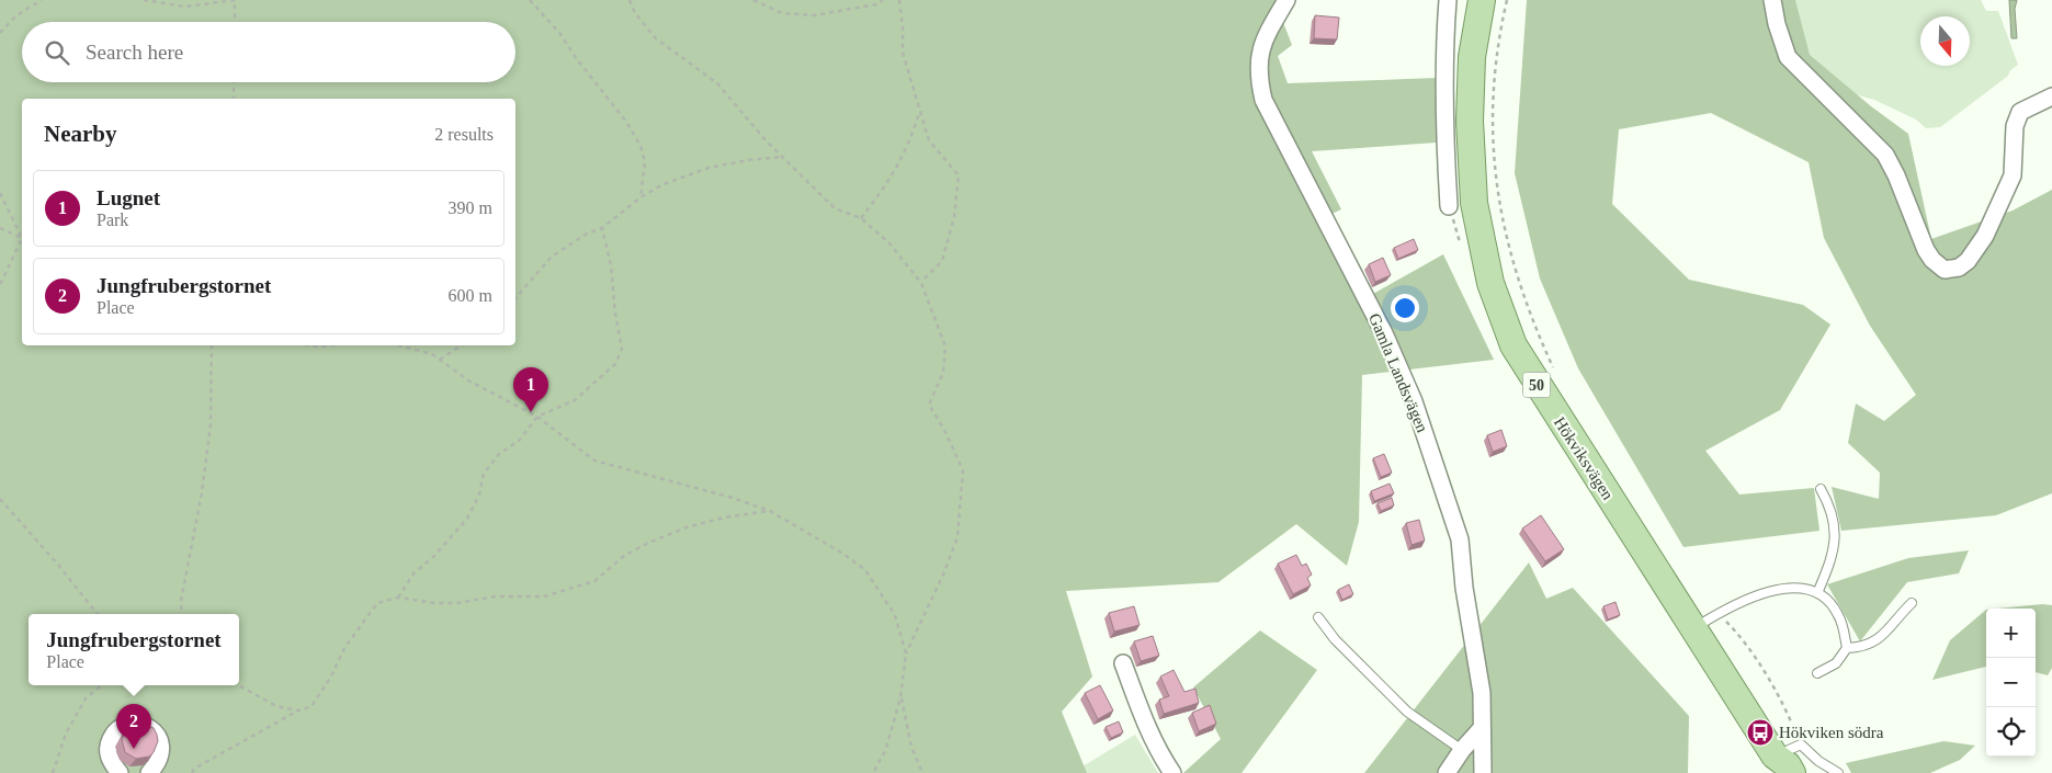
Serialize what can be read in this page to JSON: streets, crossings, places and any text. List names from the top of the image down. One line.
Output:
{"streets":{"main road":["50","Hökviksvägen"],"street":["Gamla Landsvägen"]},"places":{"bus stop":["Hökviken södra"]},"north":"bottom","page":{"search":"Search here","heading":["Nearby","2 results"],"list":[{"mark":"1","name":"Lugnet","note":"Park","value":"390 m"},{"mark":"2","name":"Jungfrubergstornet","note":"Place","value":"600 m"}],"pins":["1","2"],"map_buttons":["+","−"],"popup":["Jungfrubergstornet","Place"]}}
